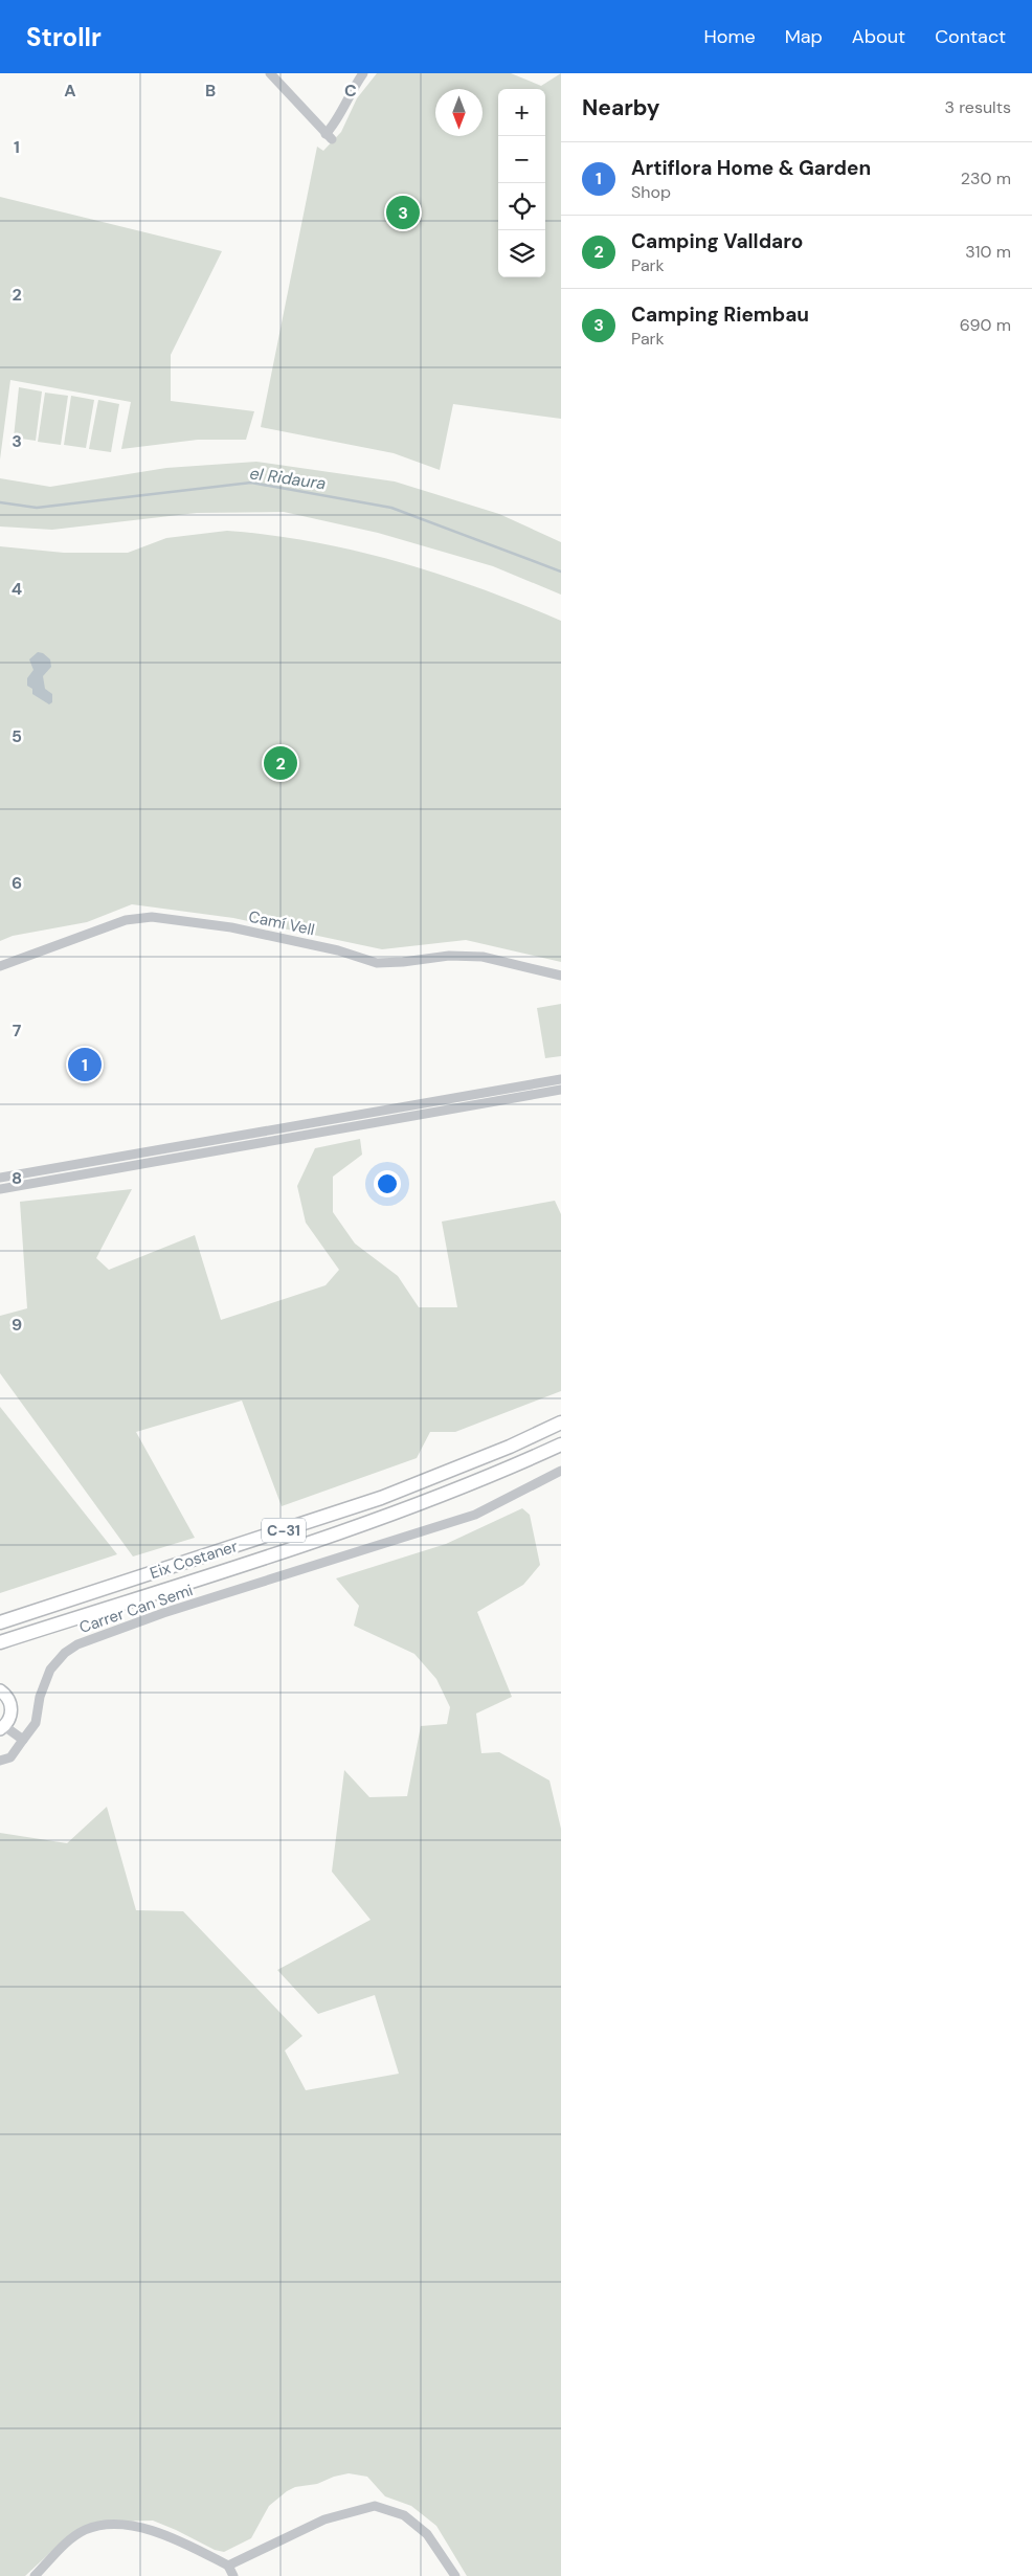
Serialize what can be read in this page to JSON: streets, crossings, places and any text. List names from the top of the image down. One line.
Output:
{"streets":{"highway":["C-31","Eix Costaner"],"street":["Camí Vell","Carrer Can Semi"]},"water":["el Ridaura"],"north":"bottom","page":{"header":"Strollr","nav":["Home","Map","About","Contact"],"heading":["Nearby","3 results"],"map_buttons":["+","−"],"list":[{"mark":"1","name":"Artiflora Home & Garden","note":"Shop","value":"230 m"},{"mark":"2","name":"Camping Valldaro","note":"Park","value":"310 m"},{"mark":"3","name":"Camping Riembau","note":"Park","value":"690 m"}],"pins":["3","2","1"]},"grid":{"columns":["A","B","C"],"rows":["1","2","3","4","5","6","7","8","9"]}}
